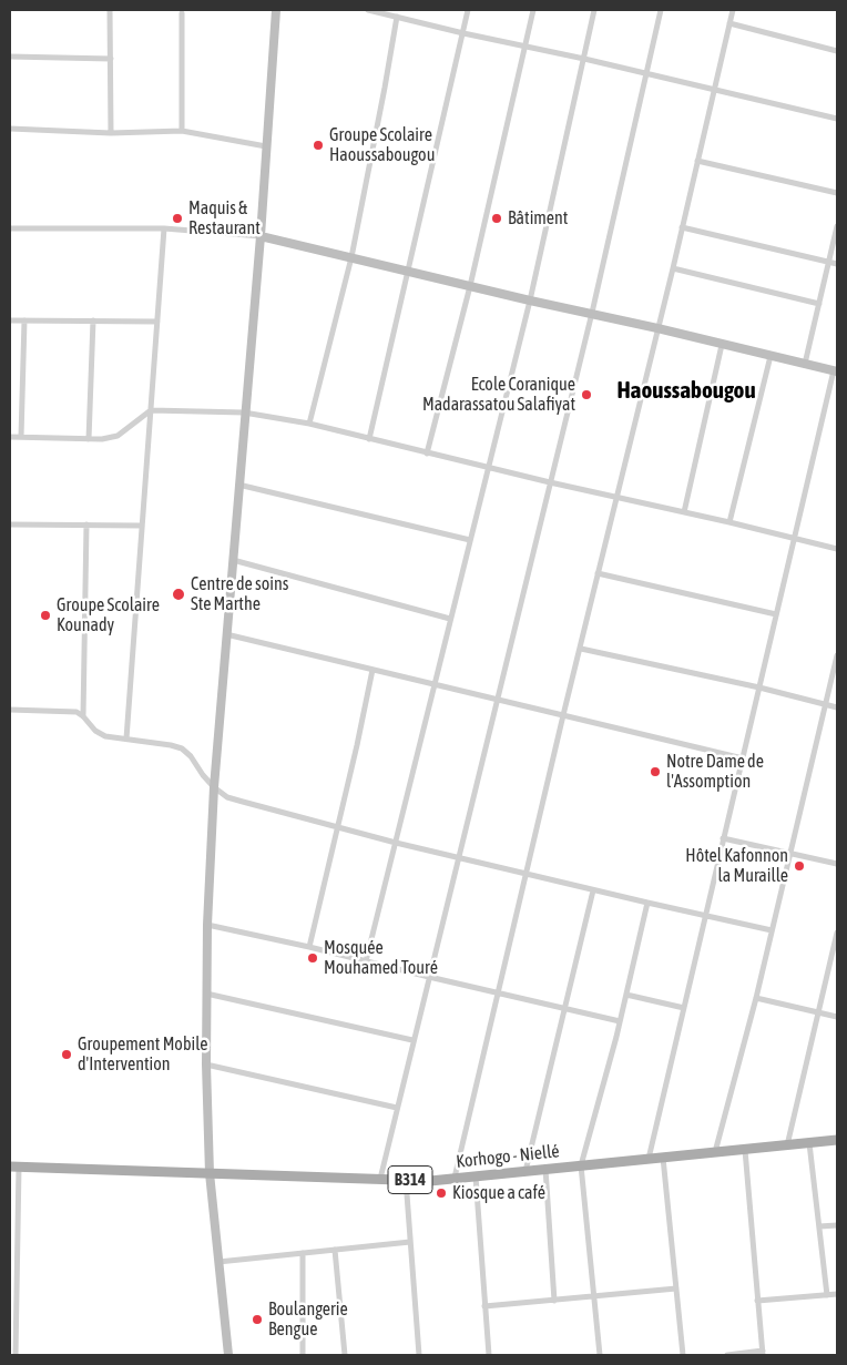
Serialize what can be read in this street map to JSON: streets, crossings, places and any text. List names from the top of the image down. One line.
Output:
{"streets":{"main road":["Korhogo - Niellé","B314"]},"crossings":[["Korhogo - Niellé","B314"]],"districts":["Haoussabougou"],"places":["Groupe Scolaire Haoussabougou","Maquis & Restaurant","Bâtiment","Ecole Coranique Madarassatou Salafiyat","Centre de soins Ste Marthe","Groupe Scolaire Kounady","Notre Dame de l'Assomption","Hôtel Kafonnon la Muraille","Mosquée Mouhamed Touré","Groupement Mobile d'Intervention","Kiosque a café","Boulangerie Bengue"]}
